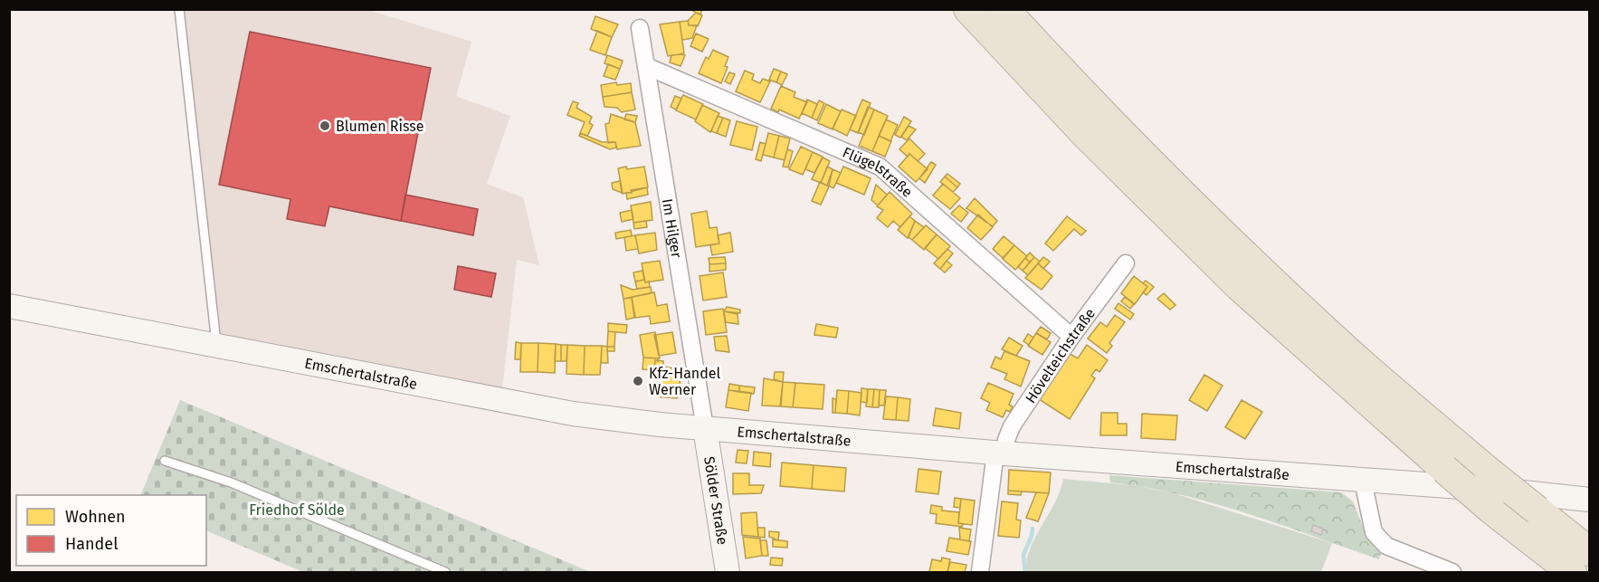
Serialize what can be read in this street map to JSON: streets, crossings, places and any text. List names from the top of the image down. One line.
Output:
{"streets":{"main road":["Emschertalstraße","Sölder Straße"],"street":["Flügelstraße","Im Hilger","Hövelteichstraße"]},"crossings":[["Flügelstraße","Im Hilger"],["Flügelstraße","Hövelteichstraße"],["Im Hilger","Emschertalstraße"],["Im Hilger","Sölder Straße"],["Hövelteichstraße","Emschertalstraße"],["Emschertalstraße","Sölder Straße"]],"parks":["Friedhof Sölde"],"places":["Blumen Risse","Kfz-Handel Werner"],"legend":["Wohnen","Handel"]}
